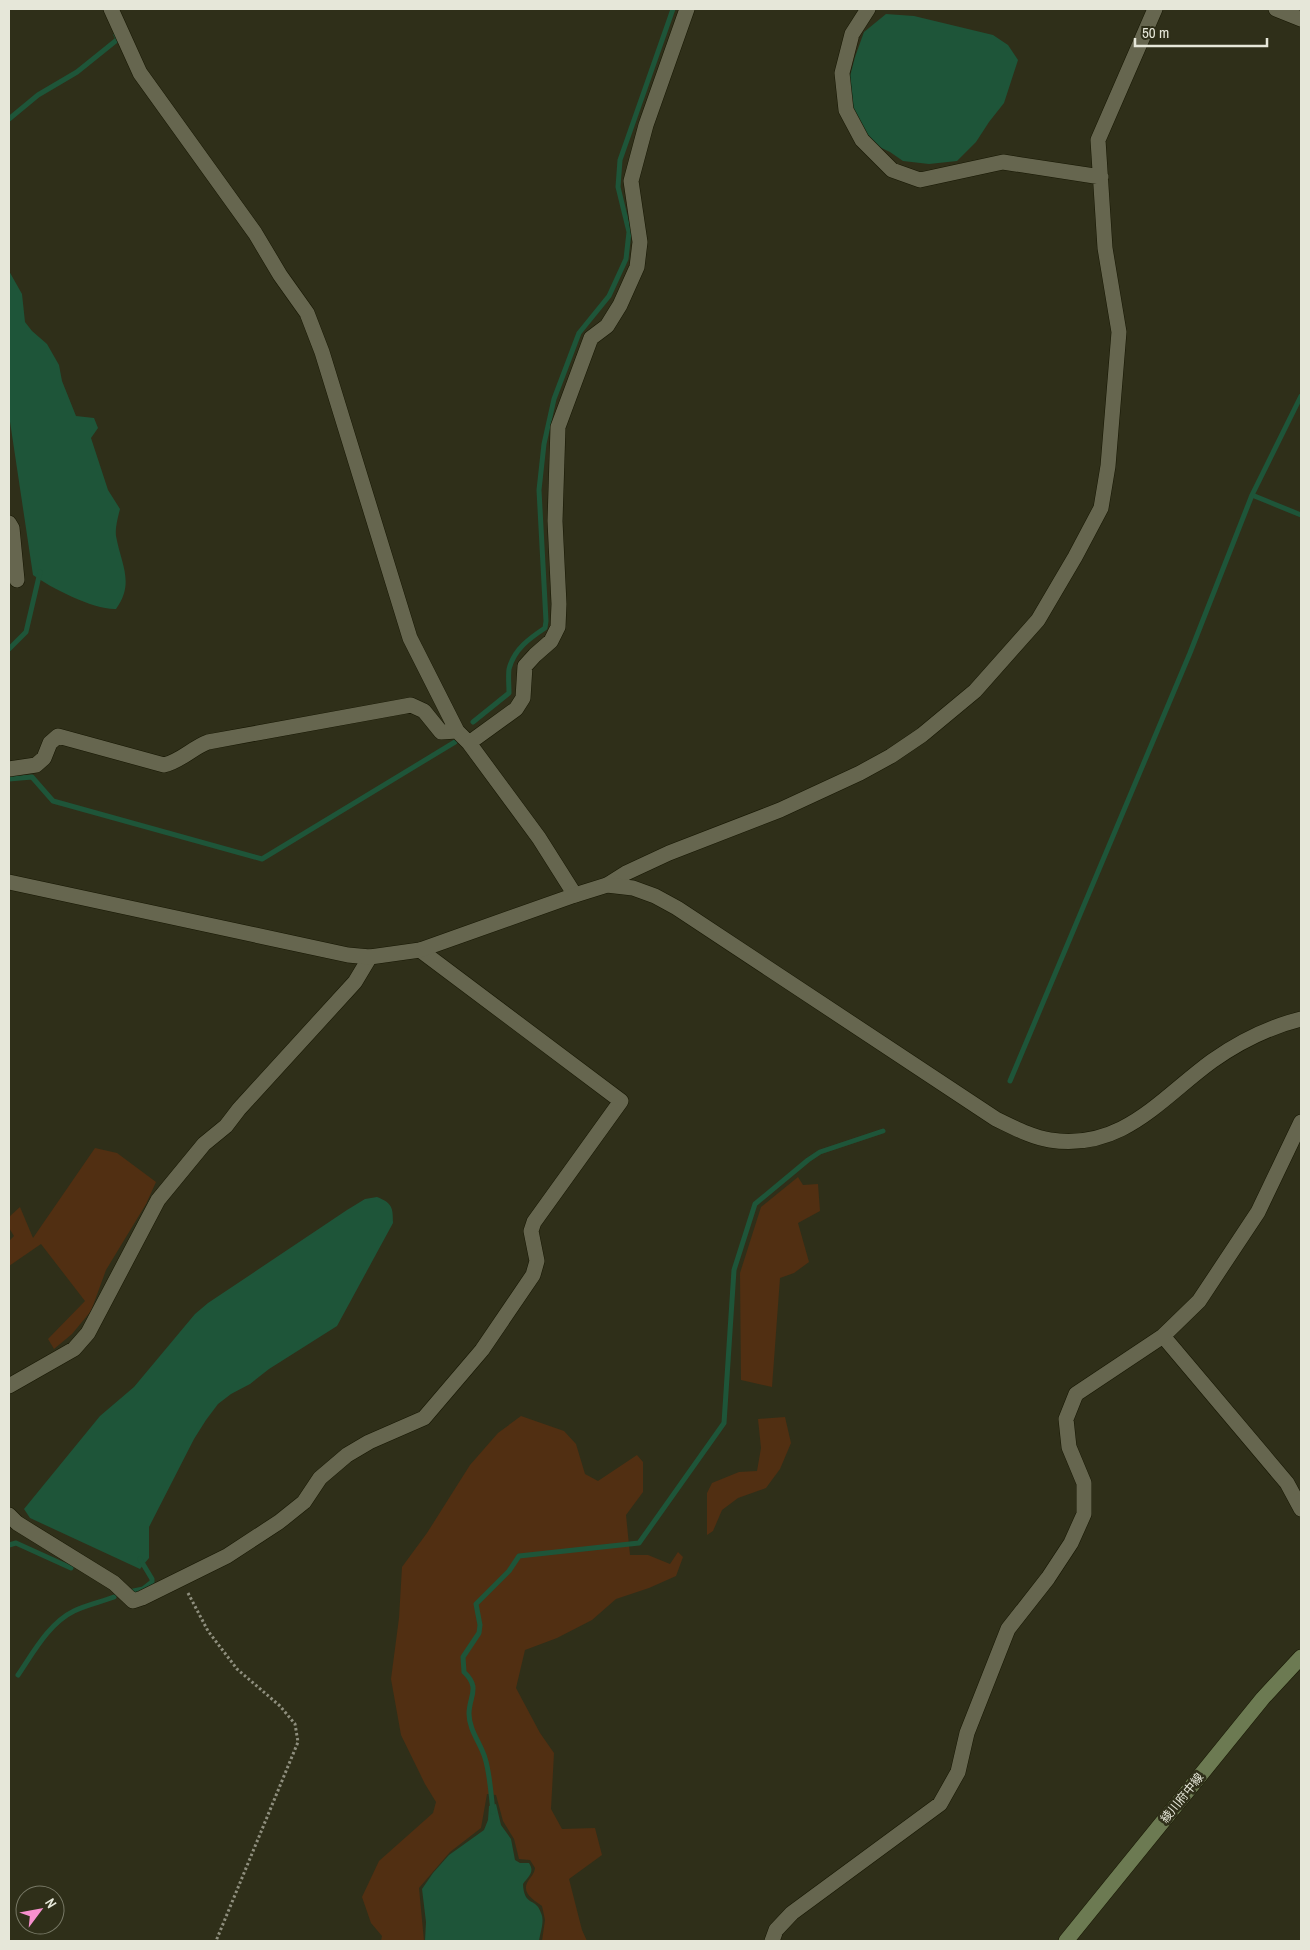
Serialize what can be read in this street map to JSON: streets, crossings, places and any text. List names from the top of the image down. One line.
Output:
{"streets":{"main road":["綾川府中線"]},"scale_bar":"50 m","north":"top right"}
